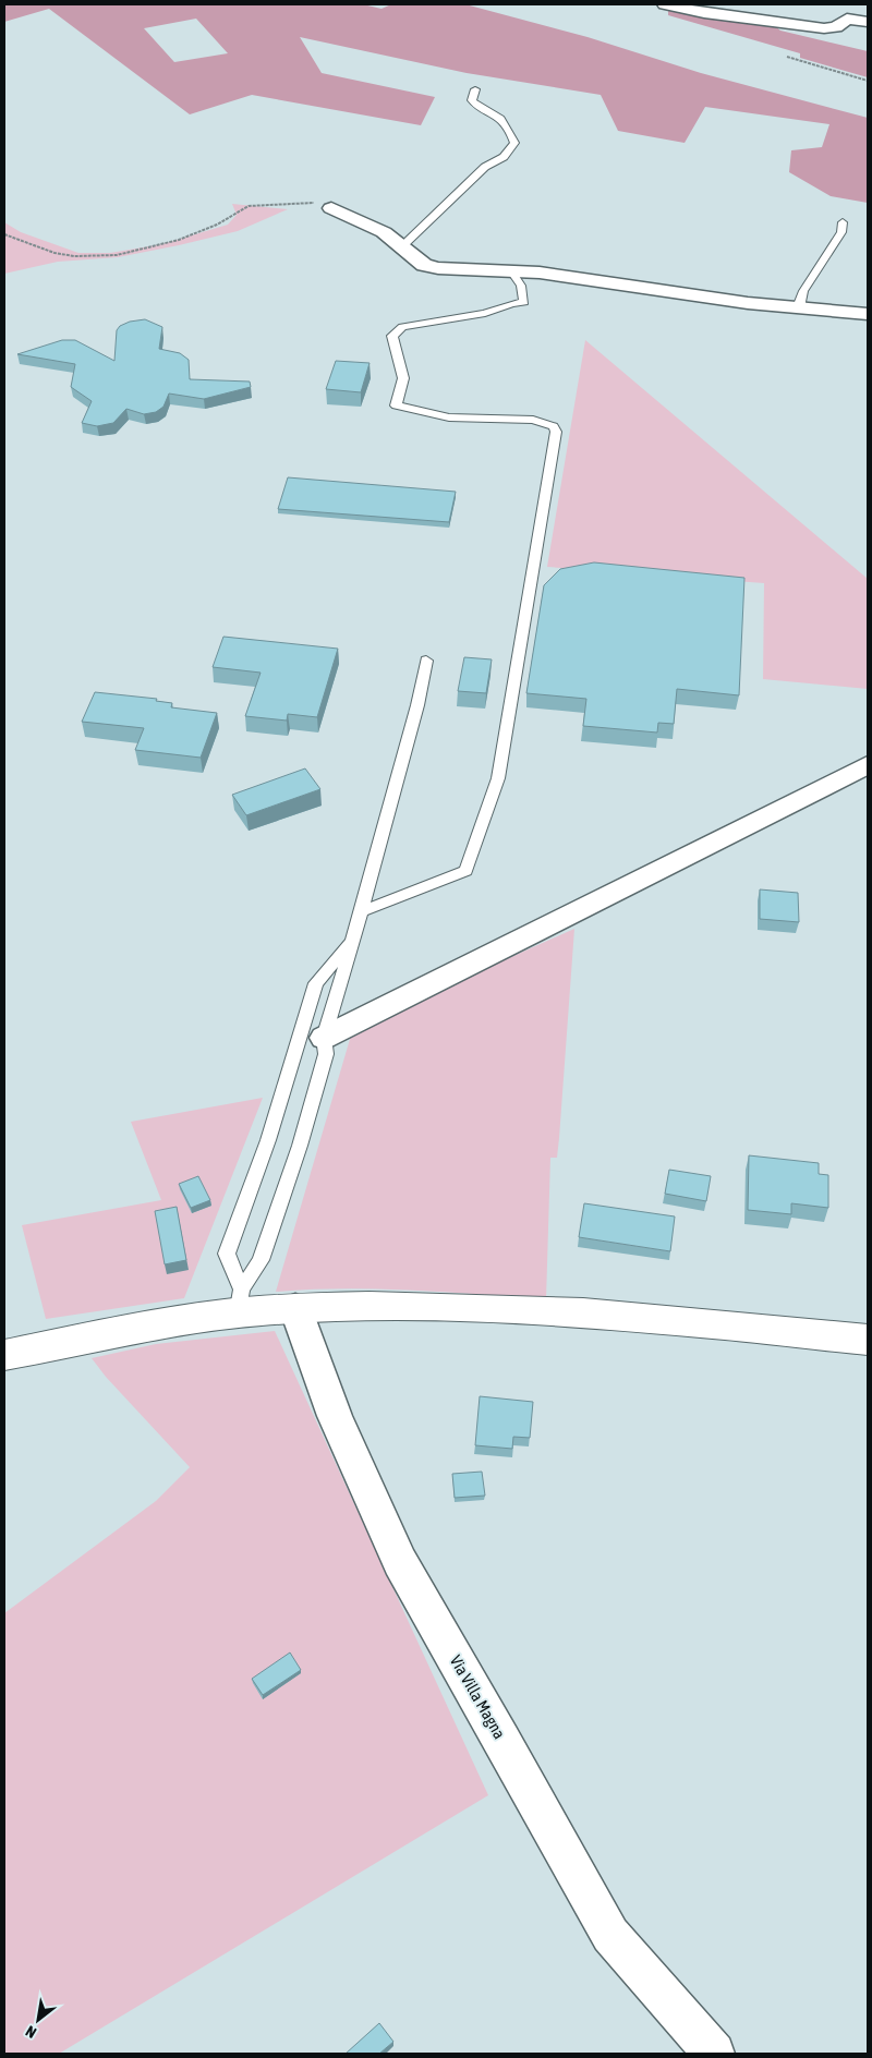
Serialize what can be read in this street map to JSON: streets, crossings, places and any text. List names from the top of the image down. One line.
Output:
{"streets":{"street":["Via Villa Magna"]},"north":"bottom left"}
